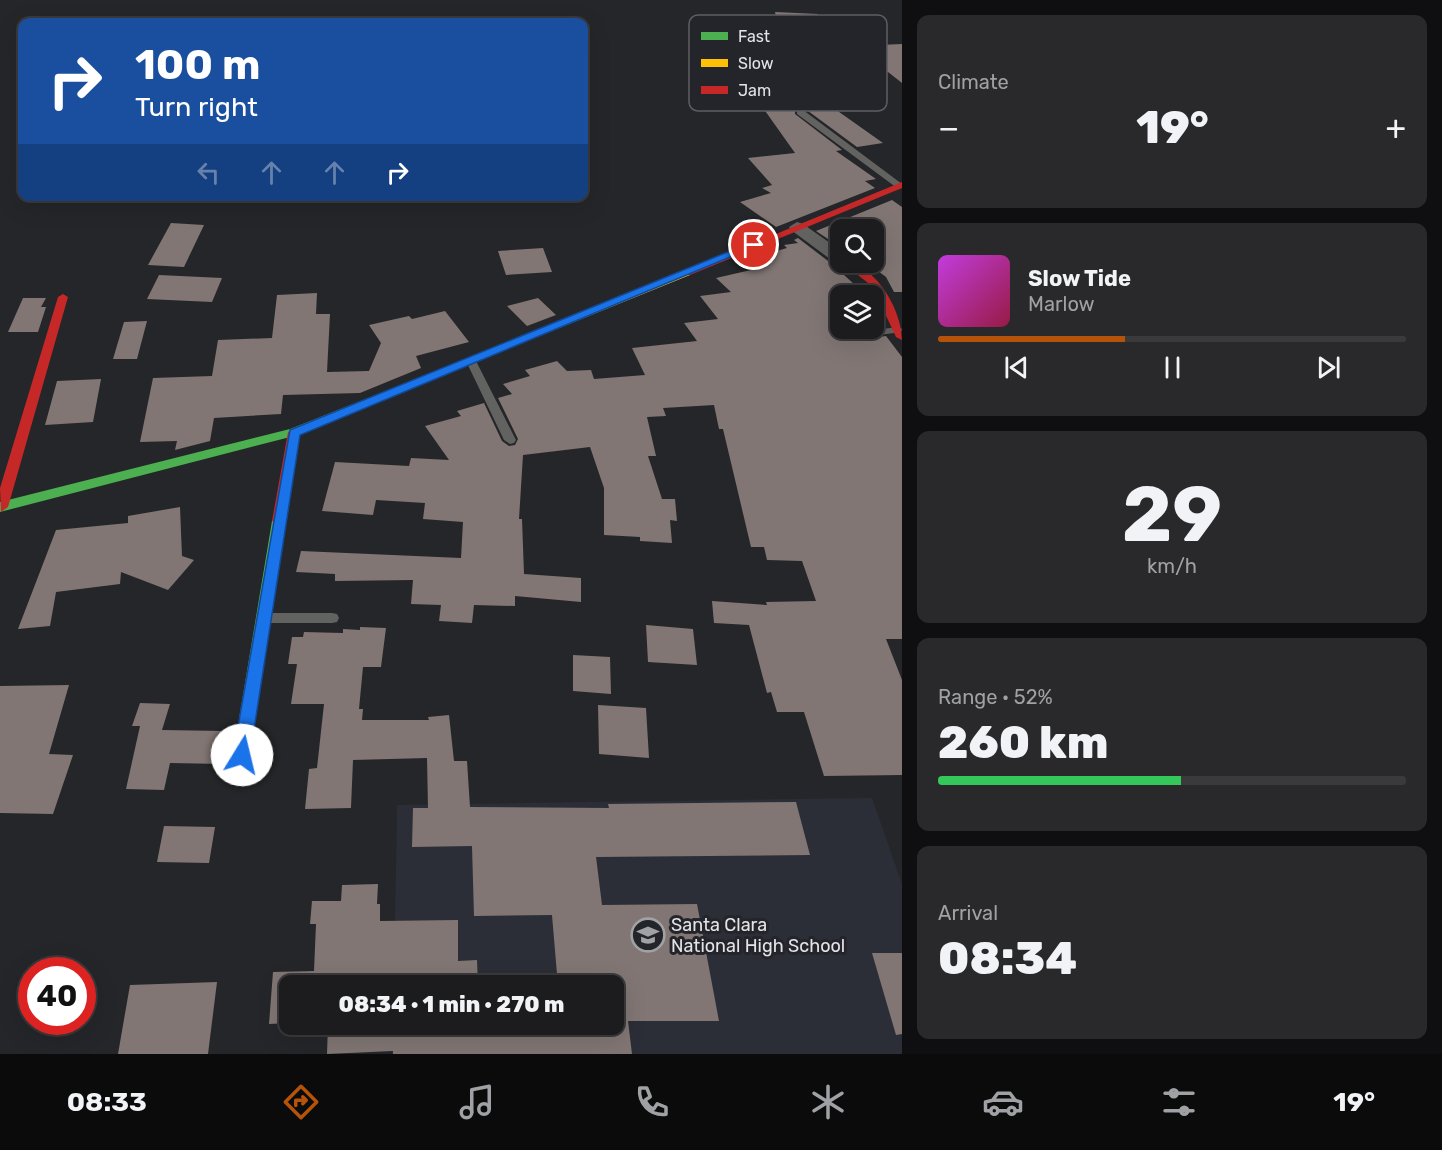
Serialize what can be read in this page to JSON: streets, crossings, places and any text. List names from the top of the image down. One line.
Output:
{"places":{"school or university":["Santa Clara National High School"]},"legend":["Fast","Slow","Jam"],"page":{"tile":["Climate",["29","km/h"],["Range · 52%","260 km"],["Arrival","08:34"]],"turn":["100 m","Turn right"],"heat":["−","19°","+"],"song":["Slow Tide","Marlow"],"limit":"40","trip":"08:34 · 1 min · 270 m","tabs":["08:33","19°"]}}
